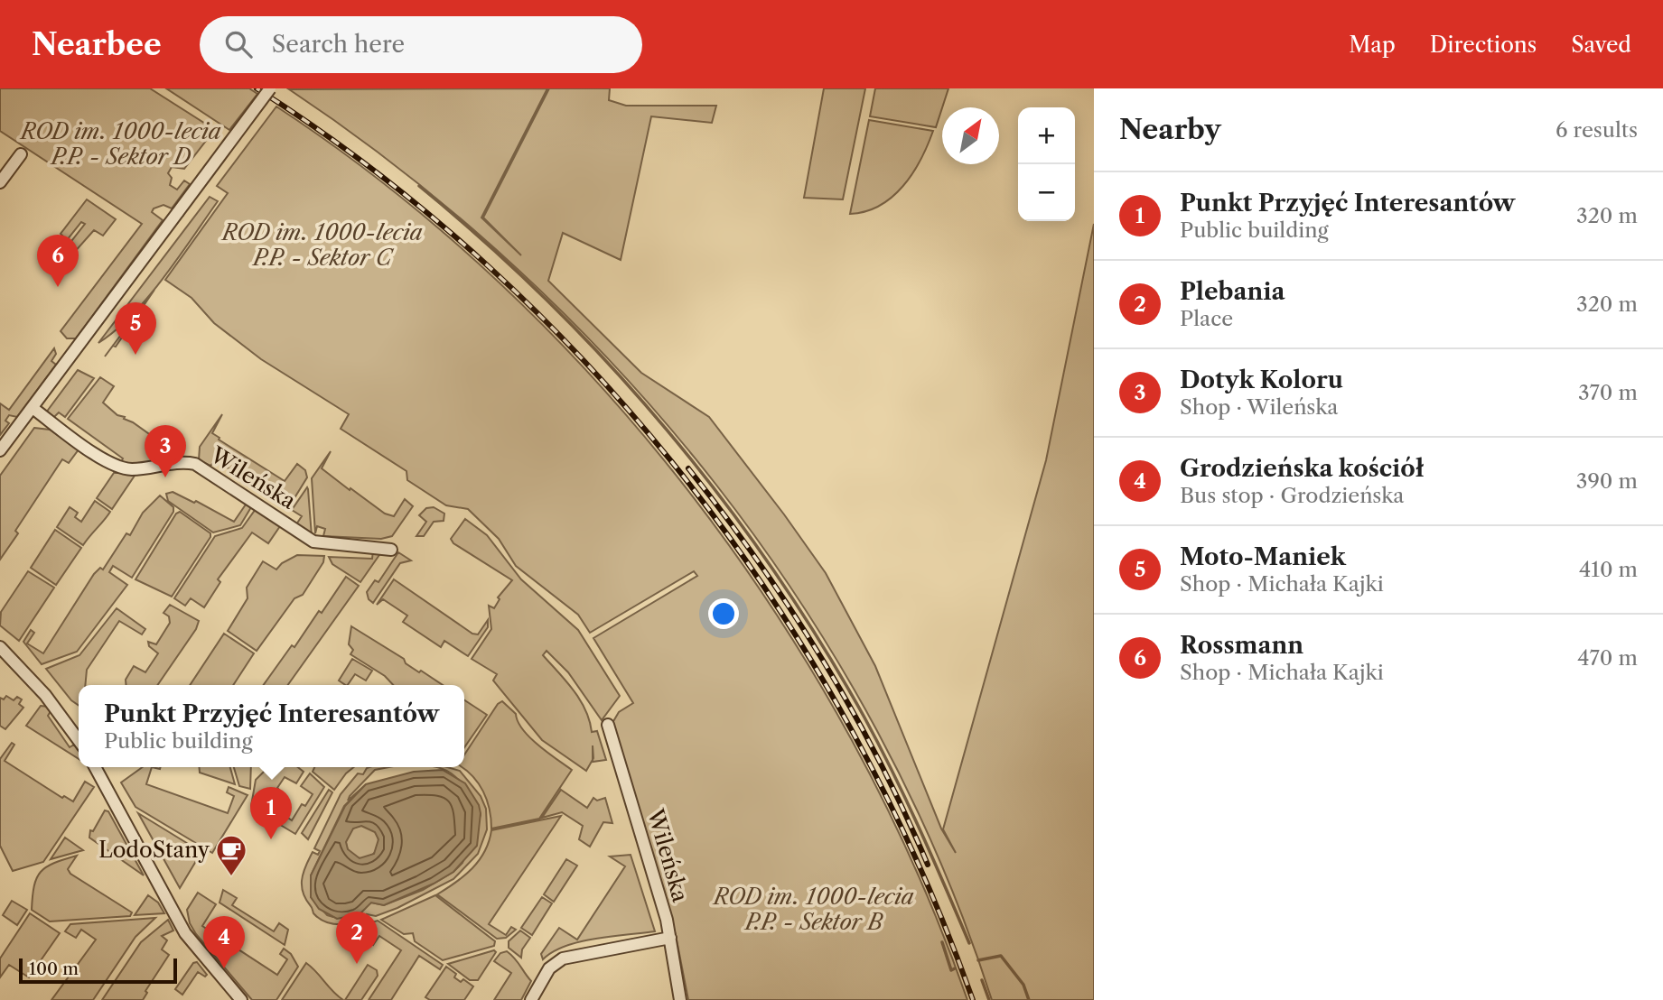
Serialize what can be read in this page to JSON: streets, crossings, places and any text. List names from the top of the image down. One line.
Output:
{"streets":{"street":["Wileńska"]},"parks":["ROD im. 1000-lecia P.P. - Sektor D","ROD im. 1000-lecia P.P. - Sektor C","ROD im. 1000-lecia P.P. - Sektor B"],"places":{"cafe":["LodoStany"]},"scale_bar":"100 m","north":"top right","page":{"header":"Nearbee","search":"Search here","nav":["Map","Directions","Saved"],"heading":["Nearby","6 results"],"map_buttons":["+","−"],"list":[{"mark":"1","name":"Punkt Przyjęć Interesantów","note":"Public building","value":"320 m"},{"mark":"2","name":"Plebania","note":"Place","value":"320 m"},{"mark":"3","name":"Dotyk Koloru","note":"Shop · Wileńska","value":"370 m"},{"mark":"4","name":"Grodzieńska kościół","note":"Bus stop · Grodzieńska","value":"390 m"},{"mark":"5","name":"Moto-Maniek","note":"Shop · Michała Kajki","value":"410 m"},{"mark":"6","name":"Rossmann","note":"Shop · Michała Kajki","value":"470 m"}],"pins":["6","5","3","1","2","4"],"popup":["Punkt Przyjęć Interesantów","Public building"],"scale":"100 m"}}
